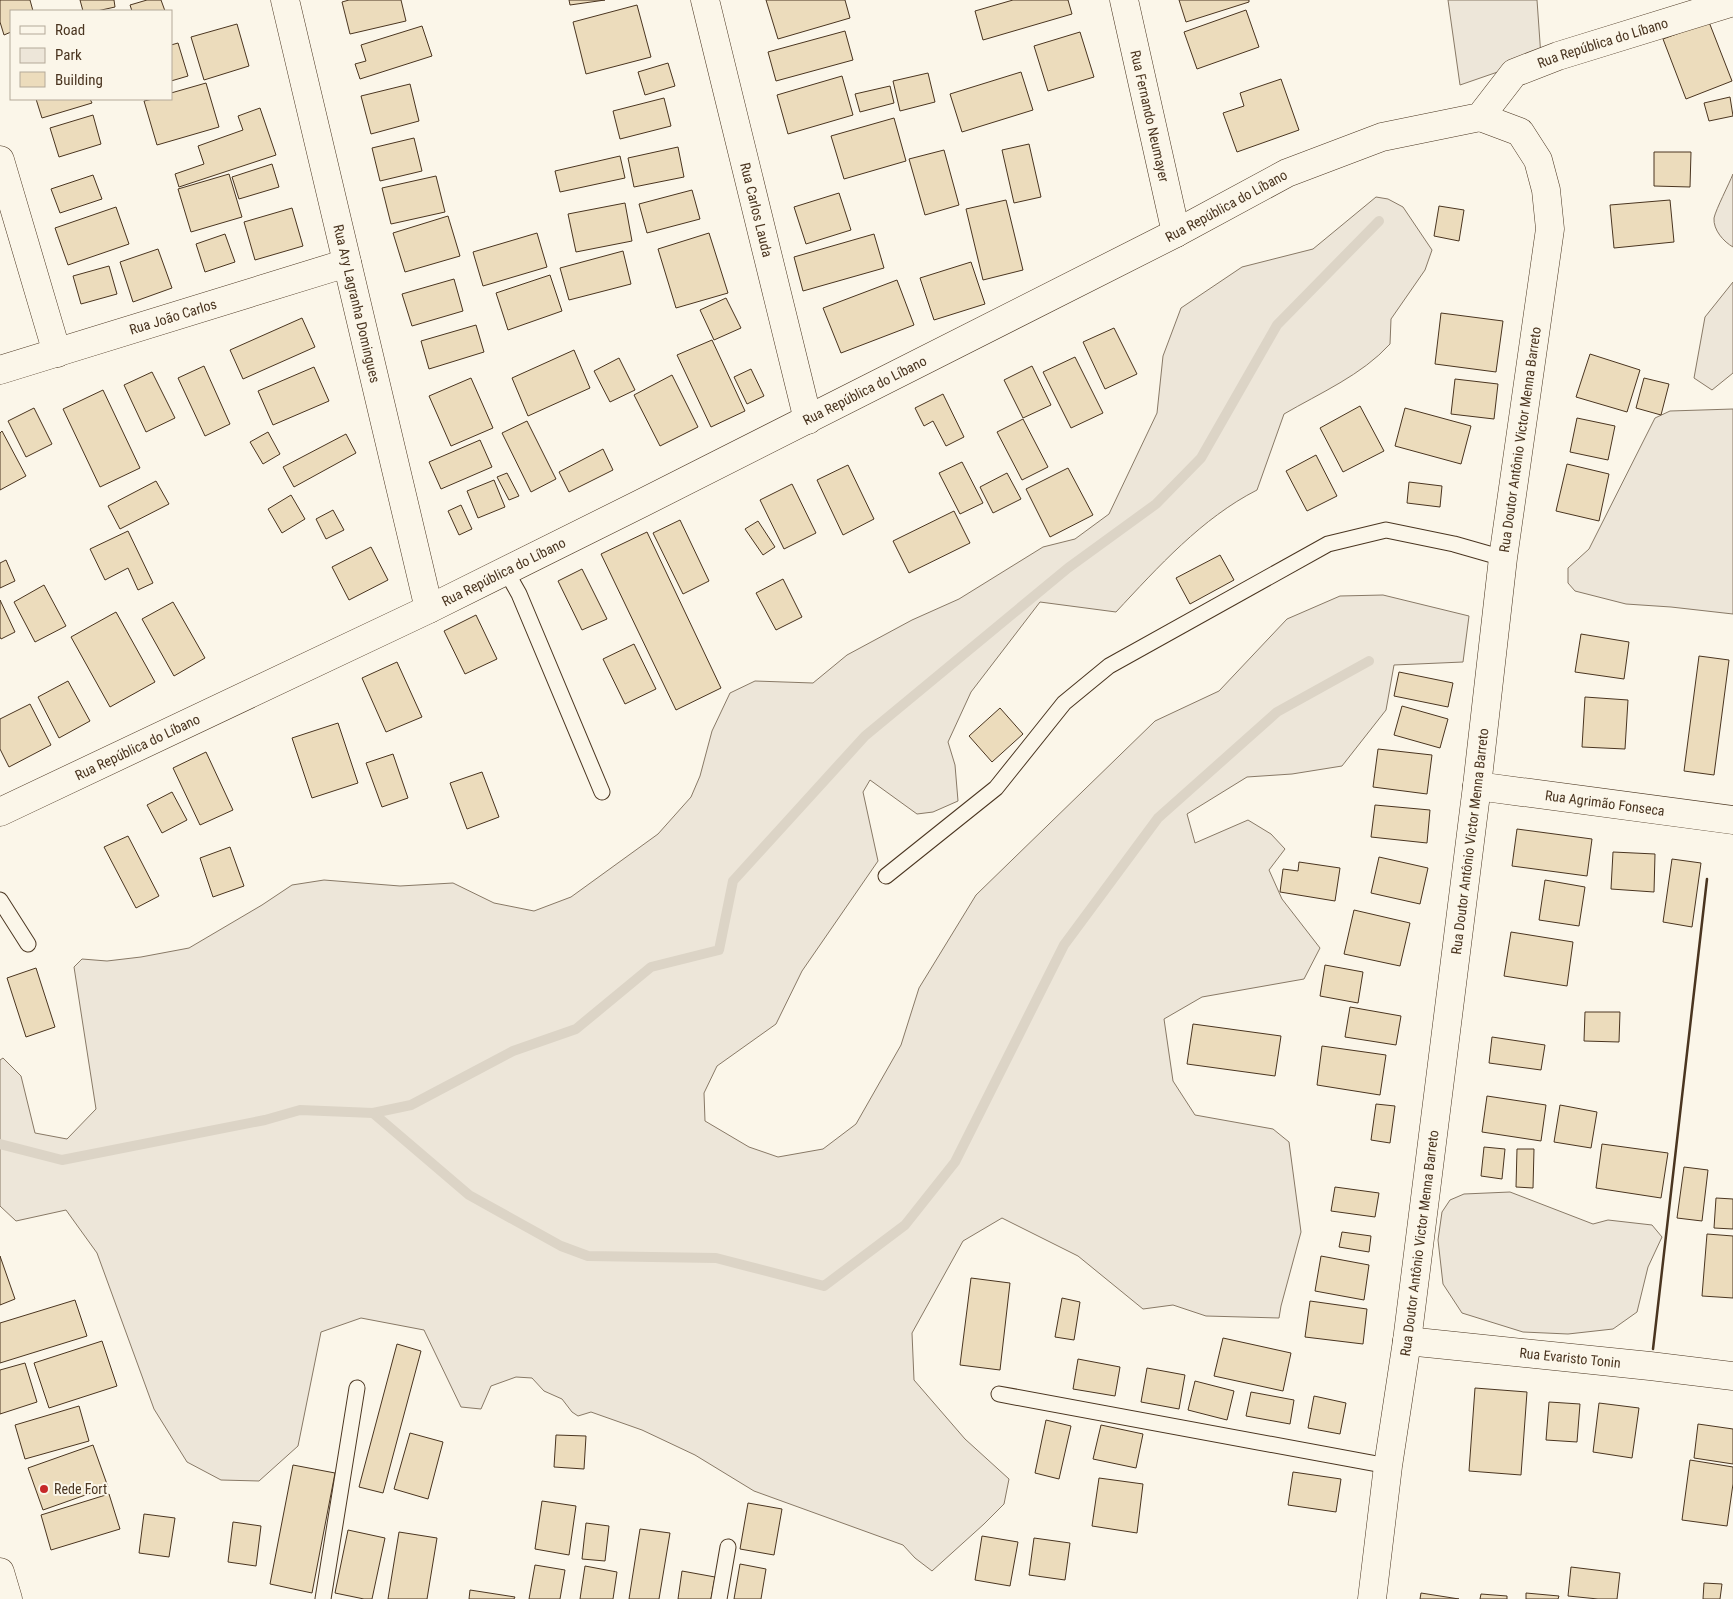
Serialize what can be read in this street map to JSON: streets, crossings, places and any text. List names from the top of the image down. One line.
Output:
{"streets":{"street":["Rua República do Líbano","Rua Fernando Neumayer","Rua Carlos Lauda","Rua Ary Lagranha Domingues","Rua João Carlos","Rua Doutor Antônio Victor Menna Barreto","Rua Agrimão Fonseca","Rua Evaristo Tonin"]},"crossings":[["Rua República do Líbano","Rua Fernando Neumayer"],["Rua República do Líbano","Rua Carlos Lauda"],["Rua República do Líbano","Rua Ary Lagranha Domingues"],["Rua República do Líbano","Rua Doutor Antônio Victor Menna Barreto"],["Rua Ary Lagranha Domingues","Rua João Carlos"],["Rua Doutor Antônio Victor Menna Barreto","Rua Agrimão Fonseca"],["Rua Doutor Antônio Victor Menna Barreto","Rua Evaristo Tonin"]],"places":["Rede Fort"],"legend":["Road","Park","Building"]}
